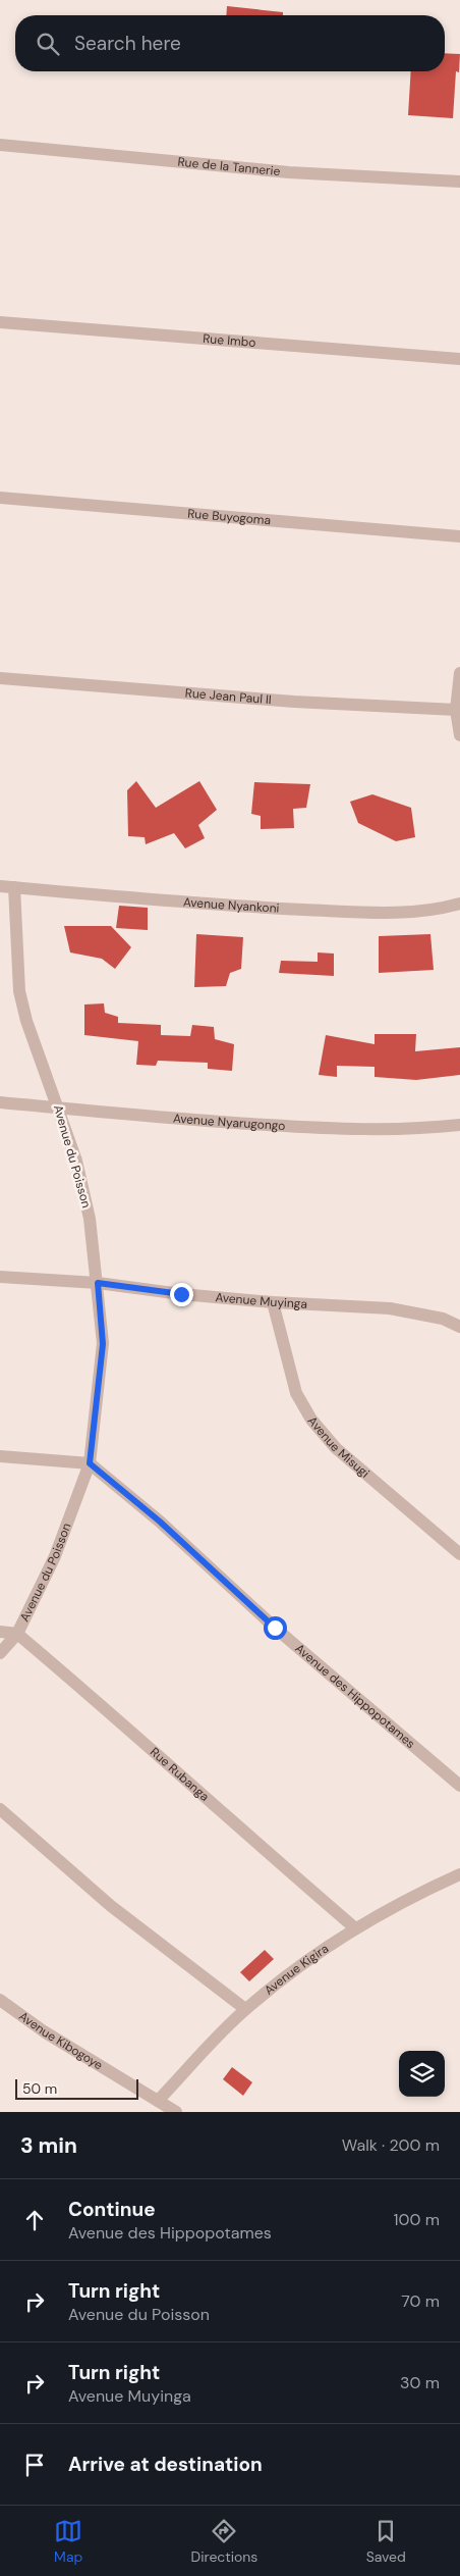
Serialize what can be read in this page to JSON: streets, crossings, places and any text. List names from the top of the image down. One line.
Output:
{"streets":{"street":["Rue de la Tannerie","Rue Imbo","Rue Buyogoma","Rue Jean Paul II","Avenue Nyankoni","Avenue Nyarugongo","Avenue du Poisson","Avenue Muyinga","Avenue Misugi","Avenue des Hippopotames","Rue Rubanga","Avenue Kigira","Avenue Kibogoye"]},"crossings":[["Avenue Nyankoni","Avenue du Poisson"],["Avenue Nyarugongo","Avenue du Poisson"],["Avenue du Poisson","Avenue Muyinga"],["Avenue du Poisson","Avenue des Hippopotames"],["Avenue du Poisson","Rue Rubanga"],["Avenue Muyinga","Avenue Misugi"],["Rue Rubanga","Avenue Kigira"],["Avenue Kigira","Avenue Kibogoye"]],"scale_bar":"50 m","page":{"search":"Search here","scale":"50 m","heading":["3 min","Walk · 200 m"],"list":[["Continue","Avenue des Hippopotames","100 m"],["Turn right","Avenue du Poisson","70 m"],["Turn right","Avenue Muyinga","30 m"],"Arrive at destination"],"nav":["Map","Directions","Saved"]}}
